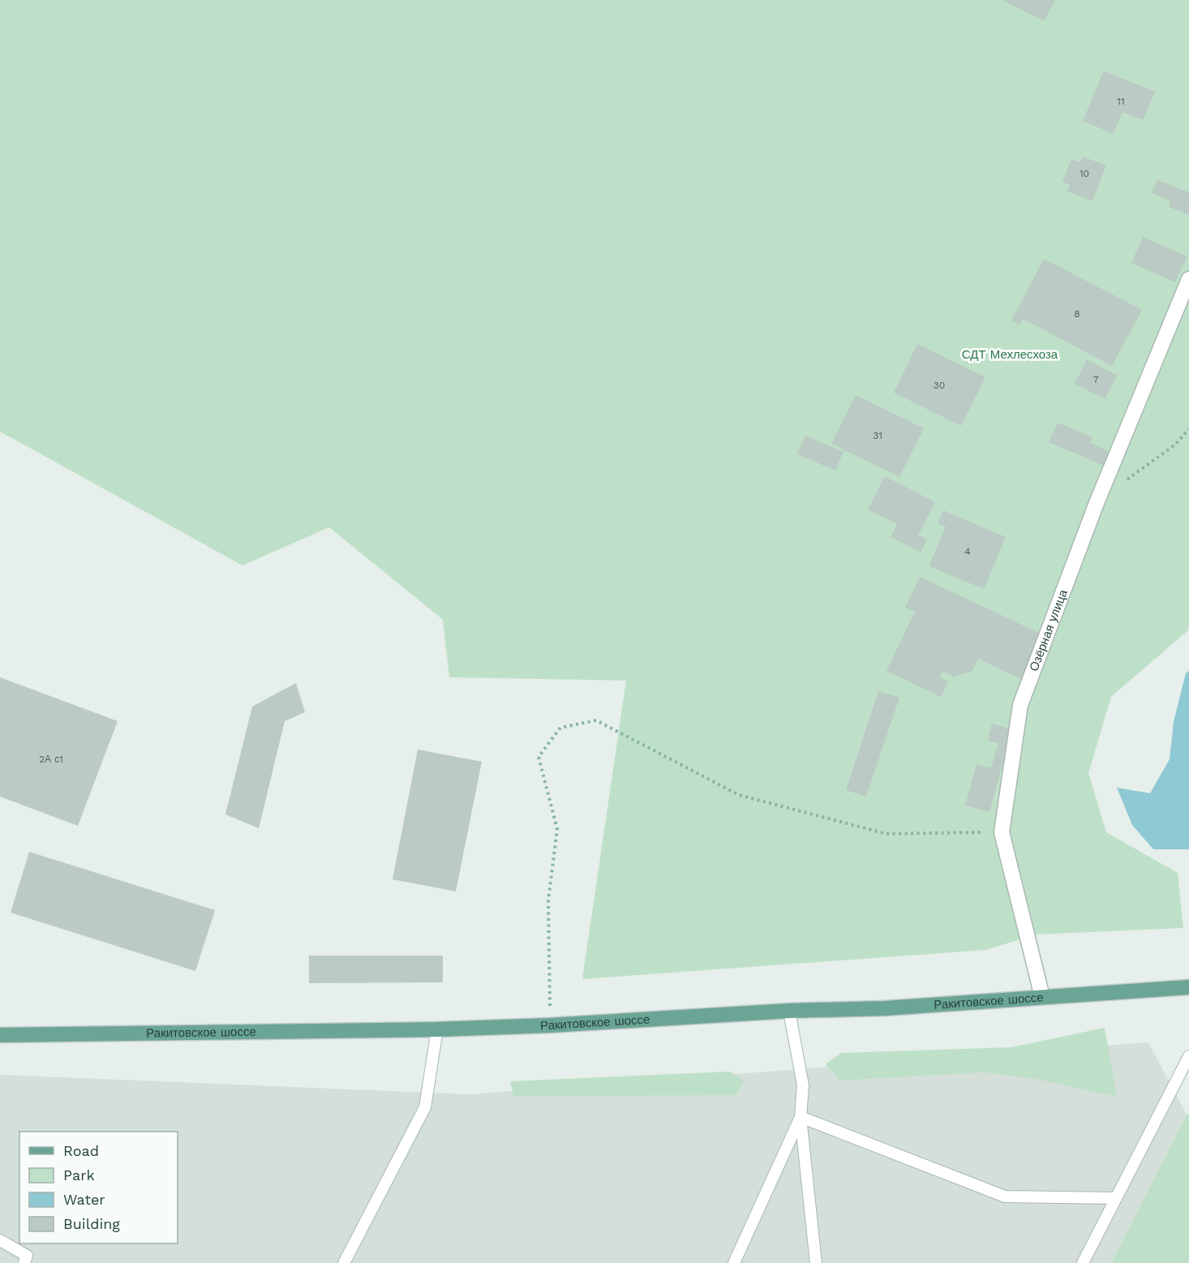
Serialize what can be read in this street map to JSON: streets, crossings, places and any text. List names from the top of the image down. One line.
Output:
{"streets":{"main road":["Ракитовское шоссе"],"street":["Озёрная улица"]},"crossings":[["Озёрная улица","Ракитовское шоссе"]],"parks":["СДТ Мехлесхоза"],"house_numbers":["11","10","8","7","30","31","4","2А с1"],"legend":["Road","Park","Water","Building"]}
